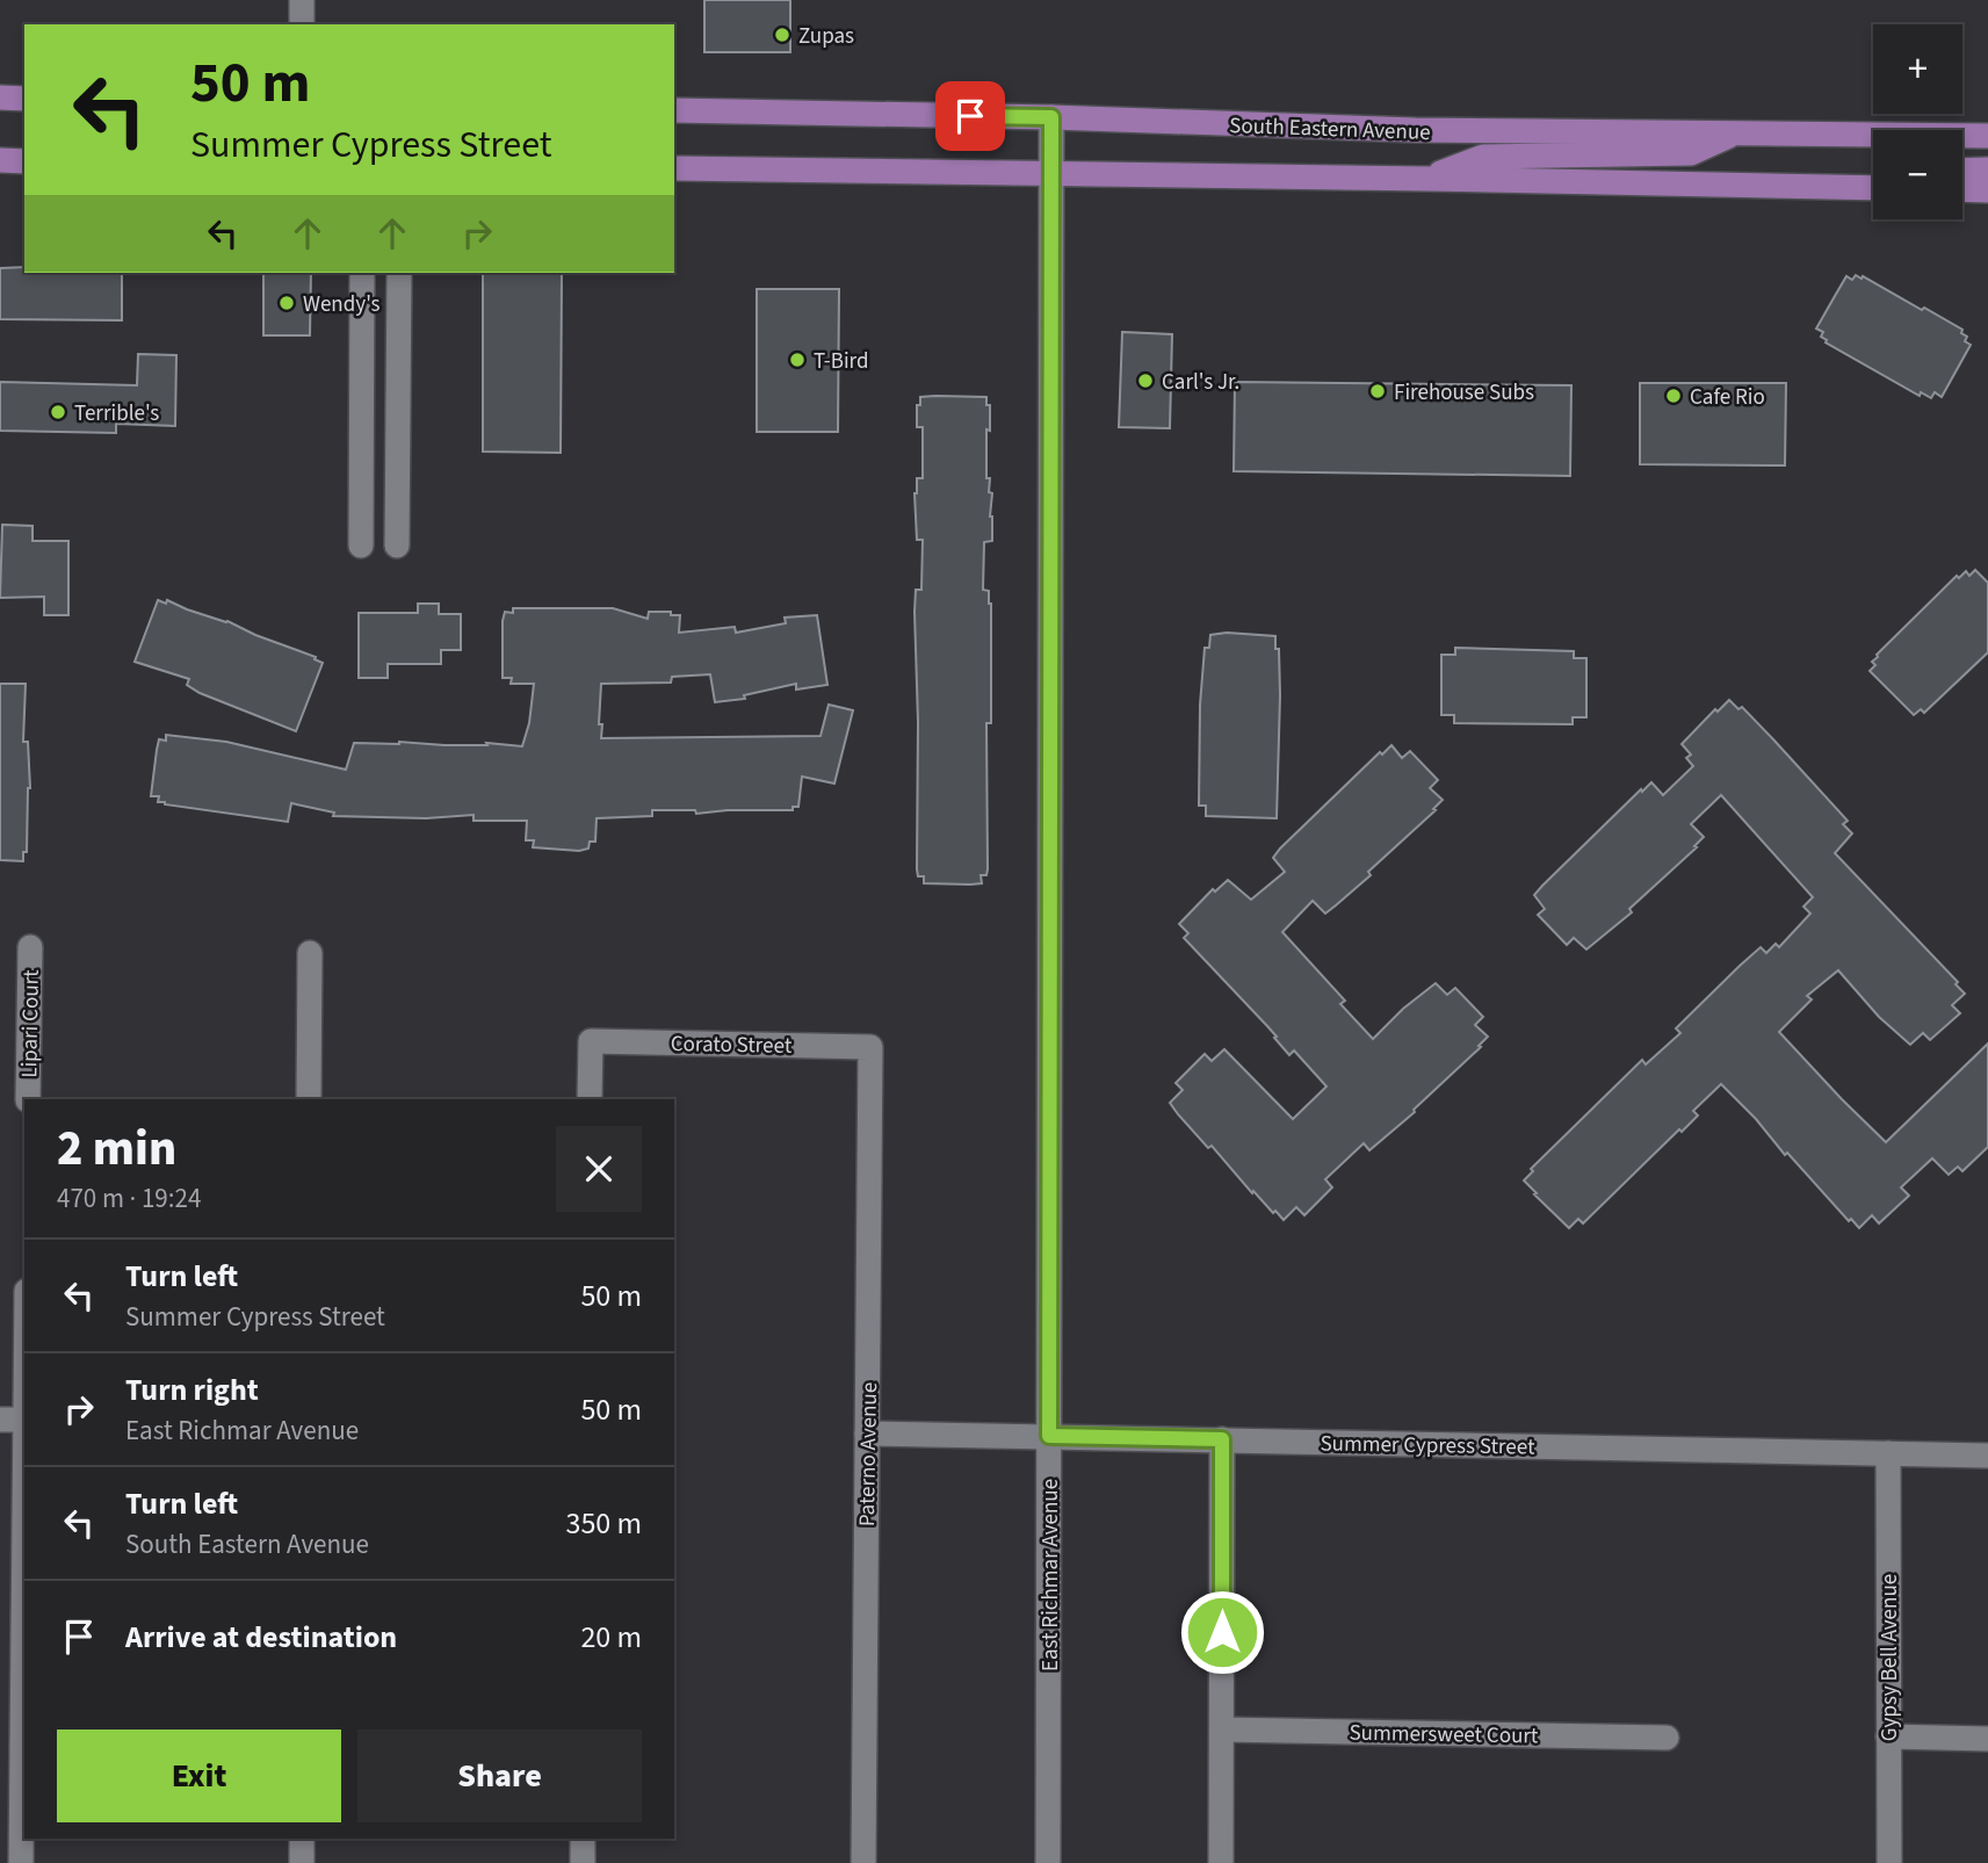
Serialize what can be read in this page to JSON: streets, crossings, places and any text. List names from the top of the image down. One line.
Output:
{"streets":{"main road":["South Eastern Avenue"],"street":["Lipari Court","Corato Street","Summer Cypress Street","Paterno Avenue","East Richmar Avenue","Gypsy Bell Avenue","Summersweet Court"]},"crossings":[["South Eastern Avenue","East Richmar Avenue"],["Corato Street","Paterno Avenue"],["Summer Cypress Street","Paterno Avenue"],["Summer Cypress Street","East Richmar Avenue"],["Summer Cypress Street","Gypsy Bell Avenue"]],"places":["Zupas","Wendy's","T-Bird","Carl's Jr.","Firehouse Subs","Cafe Rio","Terrible's"],"page":{"map_buttons":["+","−"],"turn":["50 m","Summer Cypress Street"],"heading":["2 min","470 m · 19:24"],"list":[{"name":"Turn left","note":"Summer Cypress Street","value":"50 m"},{"name":"Turn right","note":"East Richmar Avenue","value":"50 m"},{"name":"Turn left","note":"South Eastern Avenue","value":"350 m"},{"name":"Arrive at destination","value":"20 m"}],"buttons":["Exit","Share"]}}
